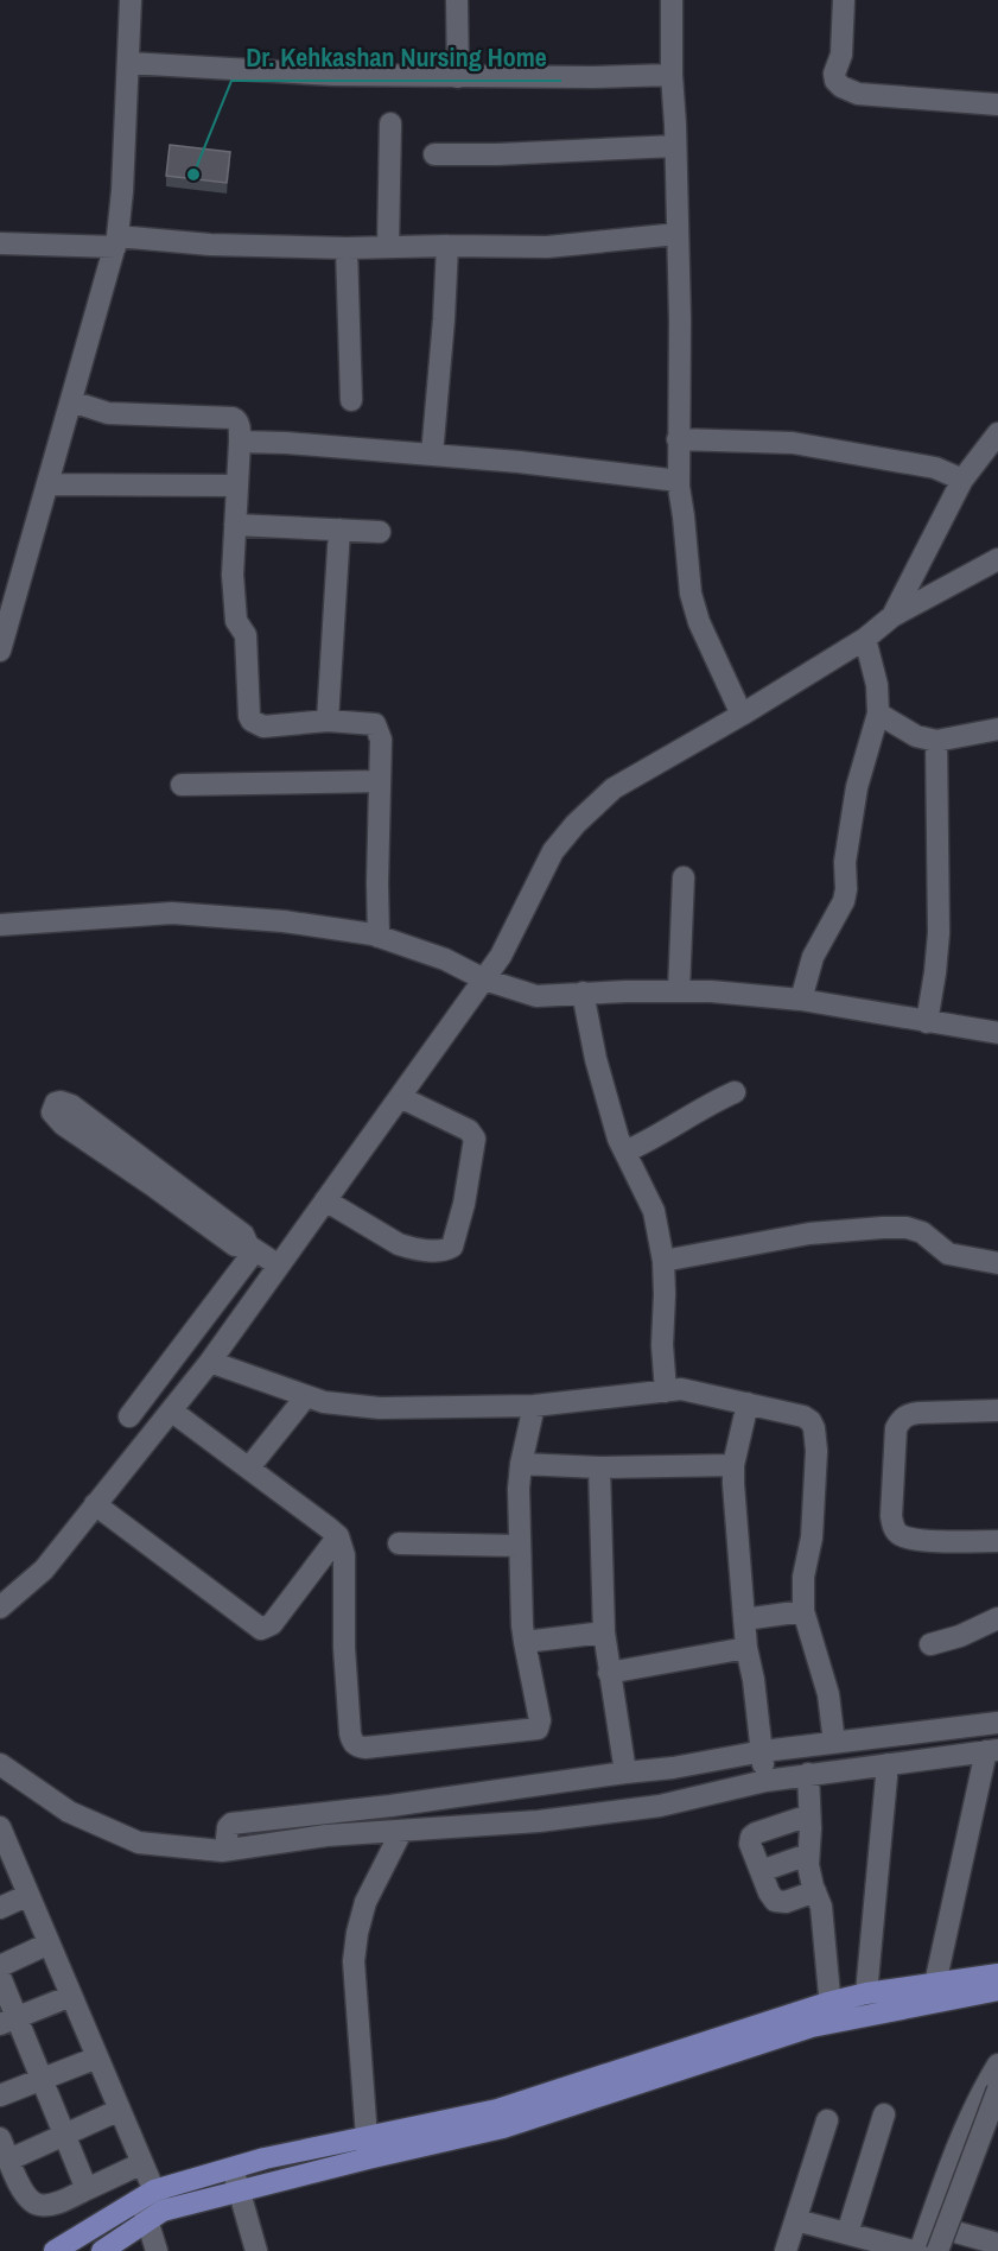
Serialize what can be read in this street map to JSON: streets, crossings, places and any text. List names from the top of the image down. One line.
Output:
{"places":["Dr. Kehkashan Nursing Home"]}
